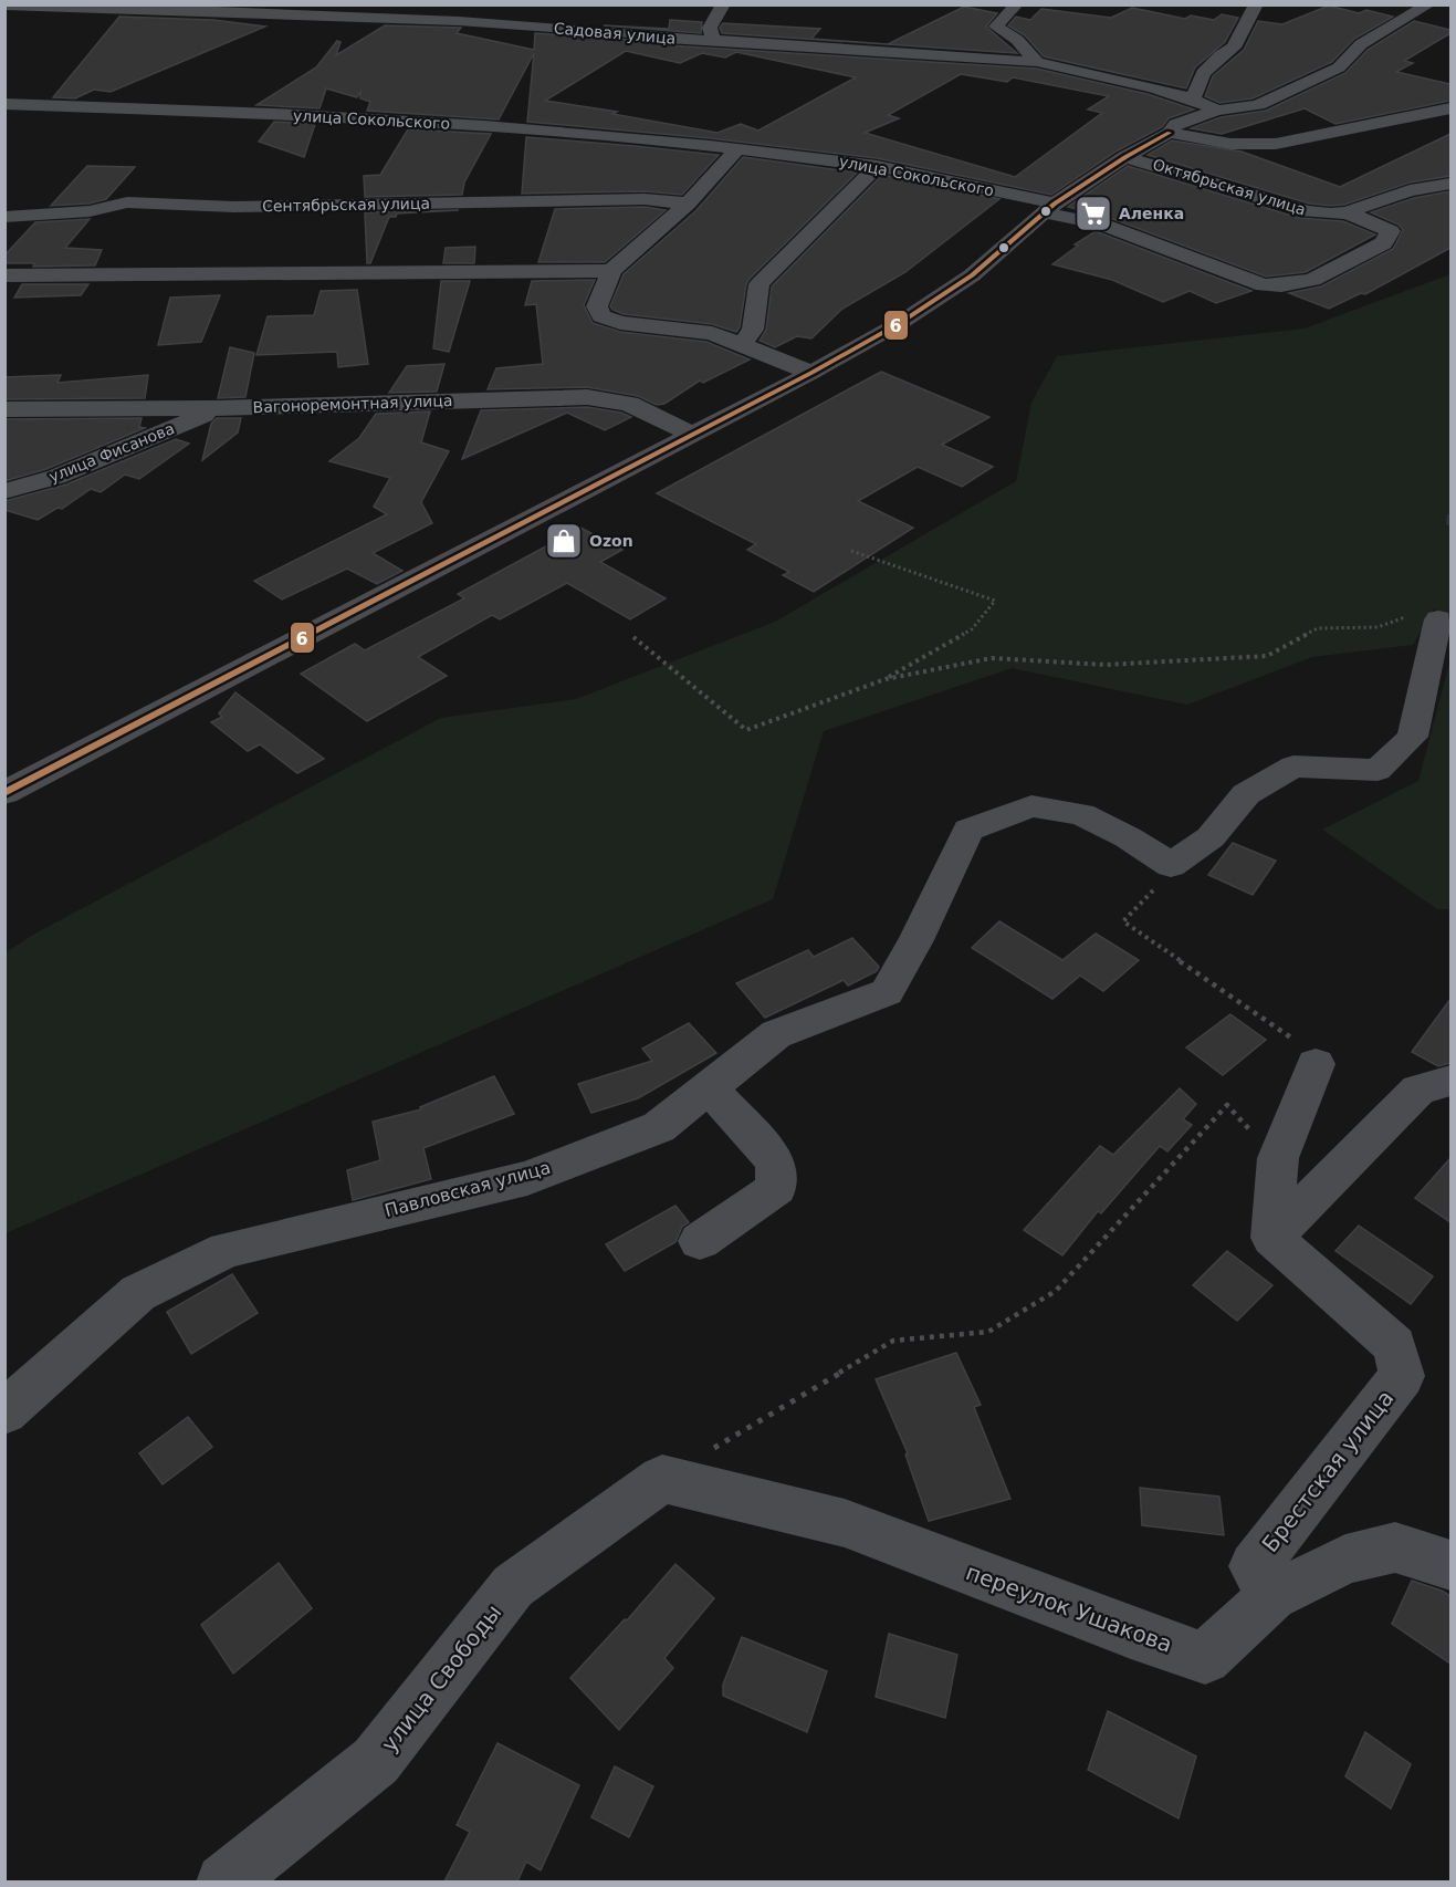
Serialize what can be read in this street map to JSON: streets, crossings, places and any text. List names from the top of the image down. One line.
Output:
{"streets":{"street":["Садовая улица","улица Сокольского","Октябрьская улица","Сентябрьская улица","Вагоноремонтная улица","улица Фисанова","Павловская улица","Брестская улица","переулок Ушакова","улица Свободы"]},"crossings":[["Садовая улица","Октябрьская улица"],["улица Сокольского","Октябрьская улица"],["Октябрьская улица","Вагоноремонтная улица"],["Вагоноремонтная улица","улица Фисанова"],["Брестская улица","переулок Ушакова"],["переулок Ушакова","улица Свободы"]],"places":{"supermarket":["Аленка"],"shop":["Ozon"]},"lines":["transit line 6"]}
